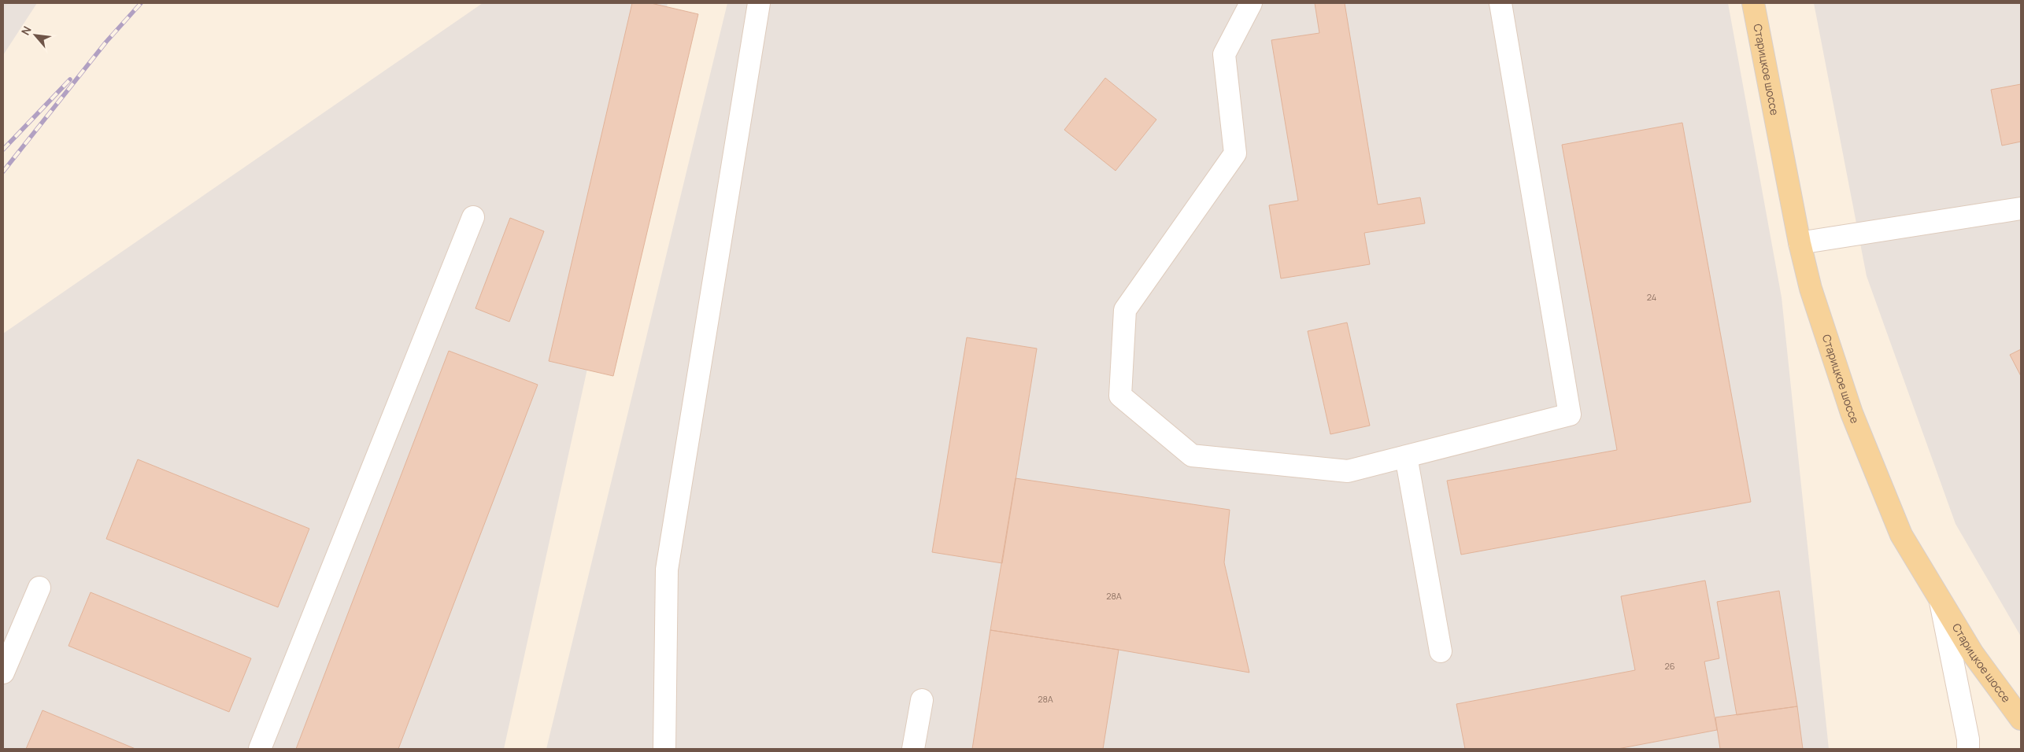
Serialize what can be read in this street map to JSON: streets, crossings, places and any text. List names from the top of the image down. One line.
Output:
{"streets":{"main road":["Старицкое шоссе"]},"house_numbers":["24","28А","26","28А"],"north":"top left"}
